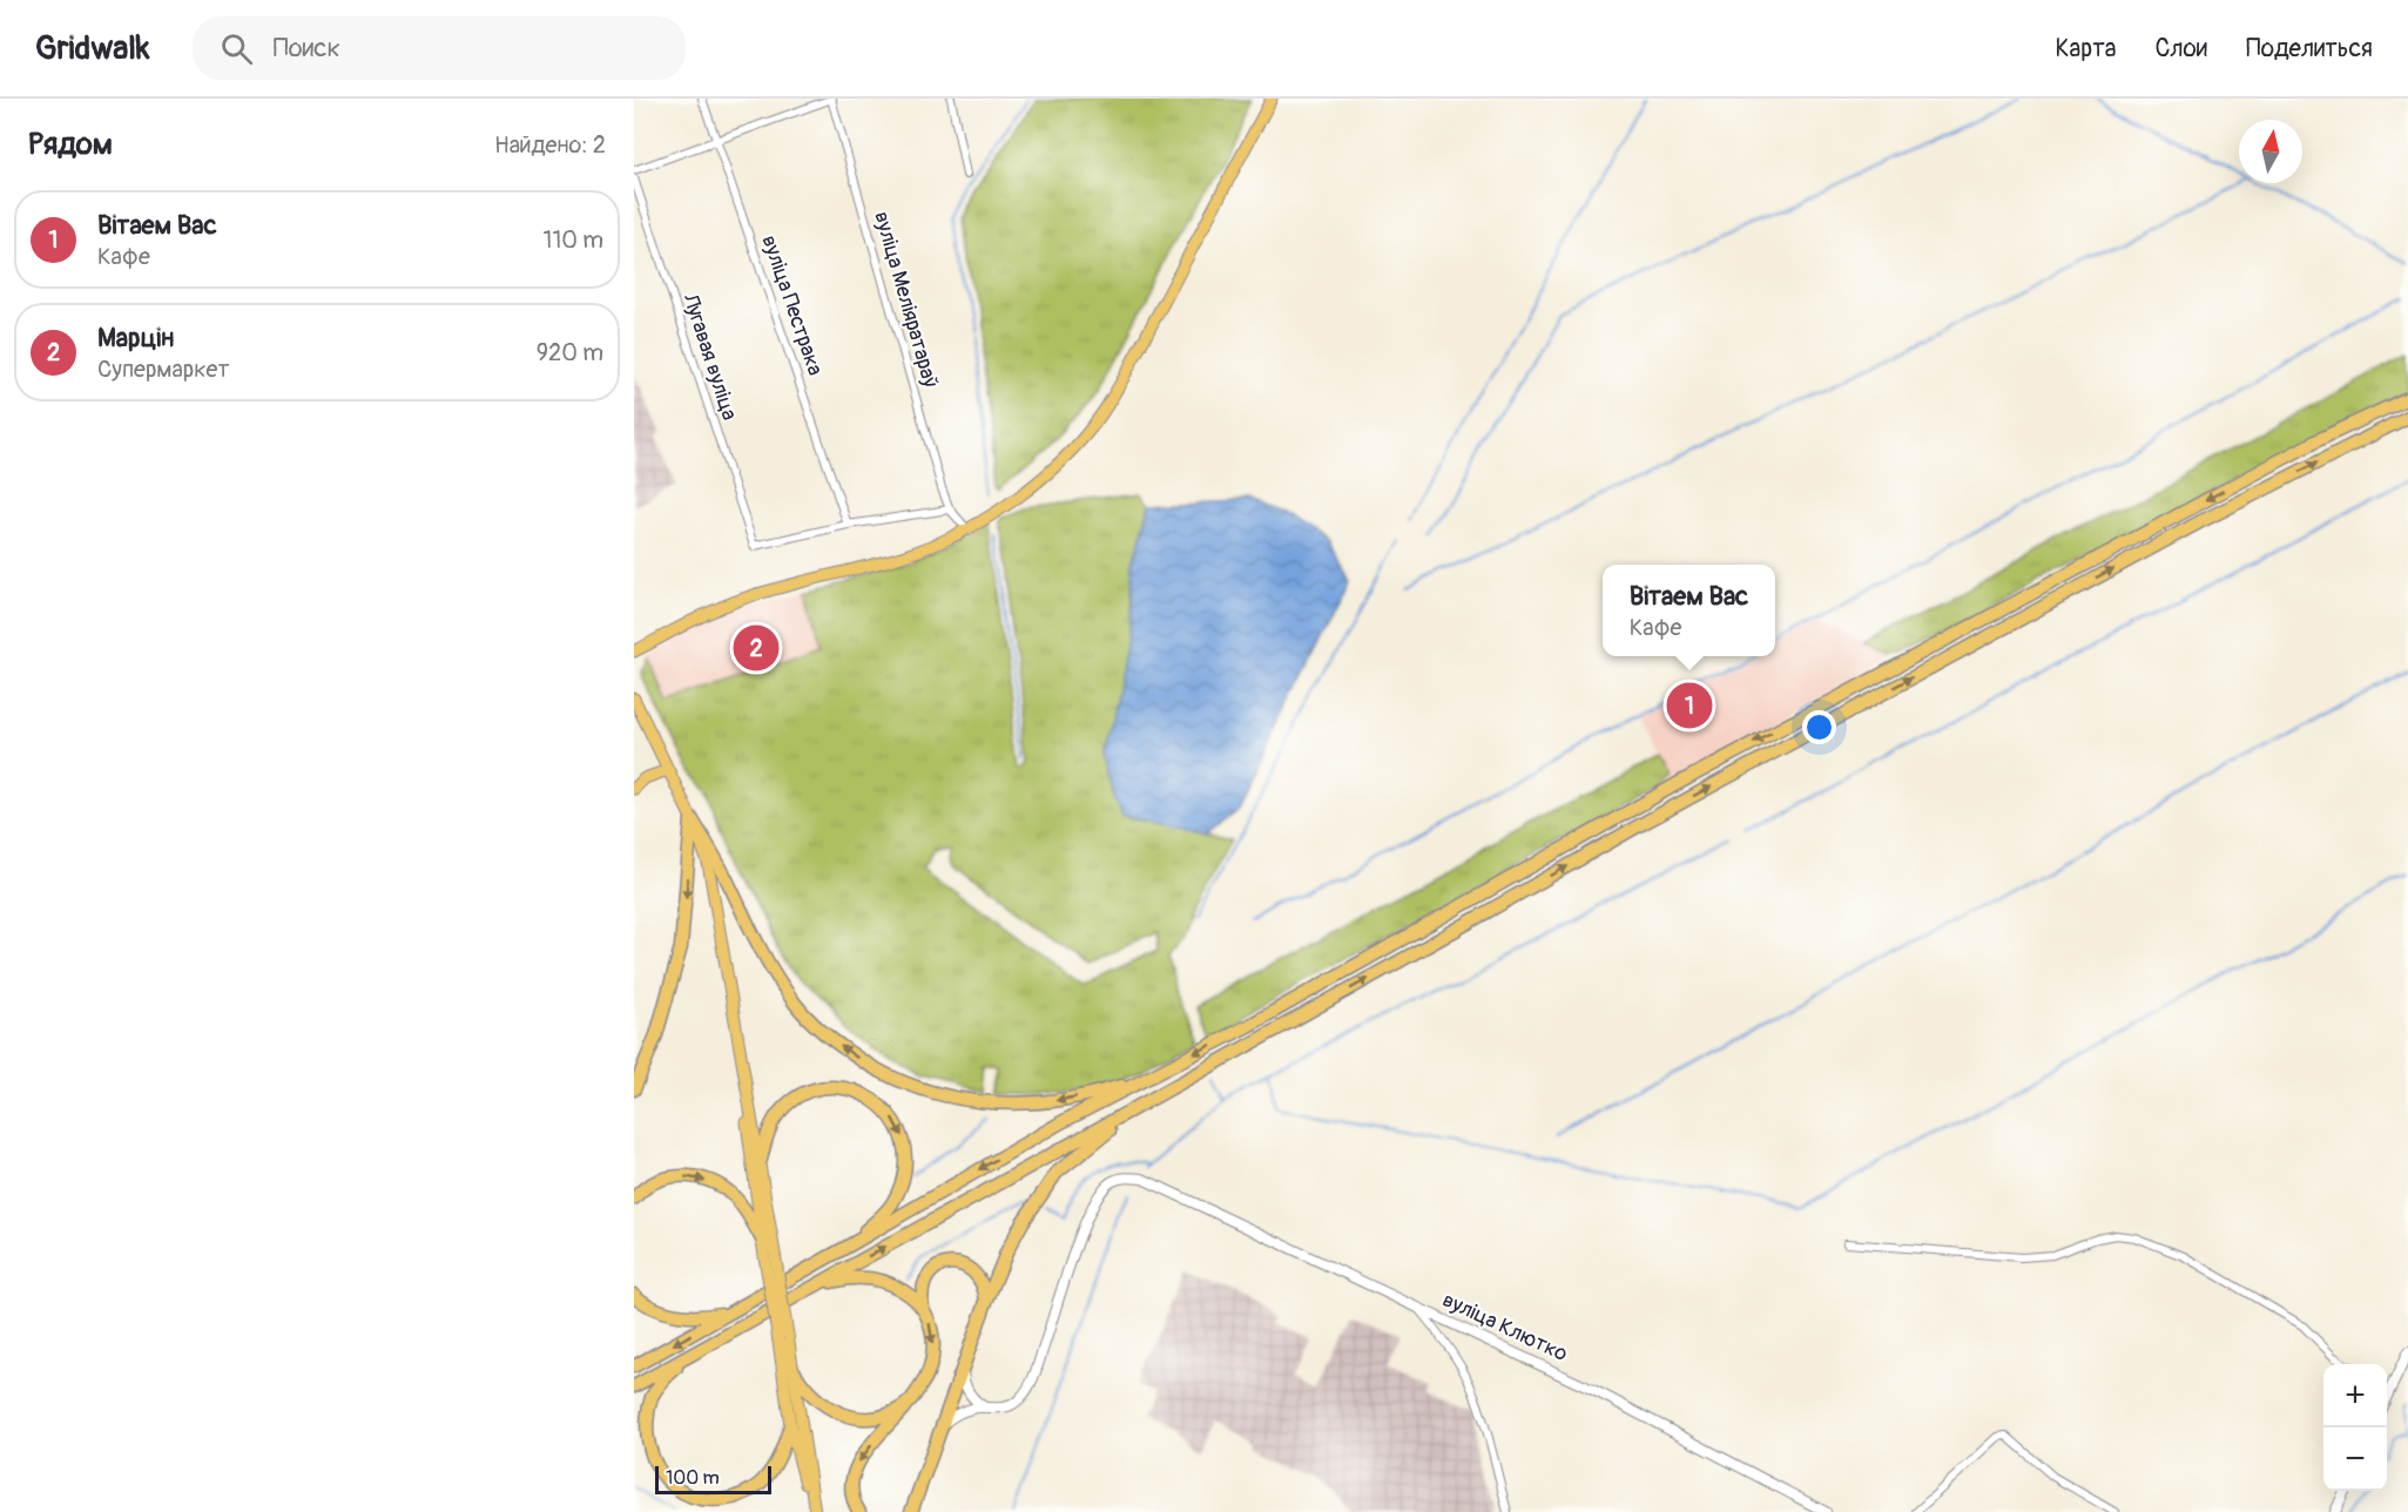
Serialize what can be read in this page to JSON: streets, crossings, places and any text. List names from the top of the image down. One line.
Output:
{"streets":{"street":["вуліца Меліяратараў","вуліца Пестрака","Лугавая вуліца","вуліца Клютко"]},"crossings":[["вуліца Пестрака","Лугавая вуліца"]],"scale_bar":"100 m","north":"top","page":{"header":"Gridwalk","search":"Поиск","nav":["Карта","Слои","Поделиться"],"heading":["Рядом","Найдено: 2"],"list":[{"mark":"1","name":"Вітаем Вас","note":"Кафе","value":"110 m"},{"mark":"2","name":"Марцін","note":"Супермаркет","value":"920 m"}],"popup":["Вітаем Вас","Кафе"],"pins":["2","1"],"map_buttons":["+","−"],"scale":"100 m"}}
